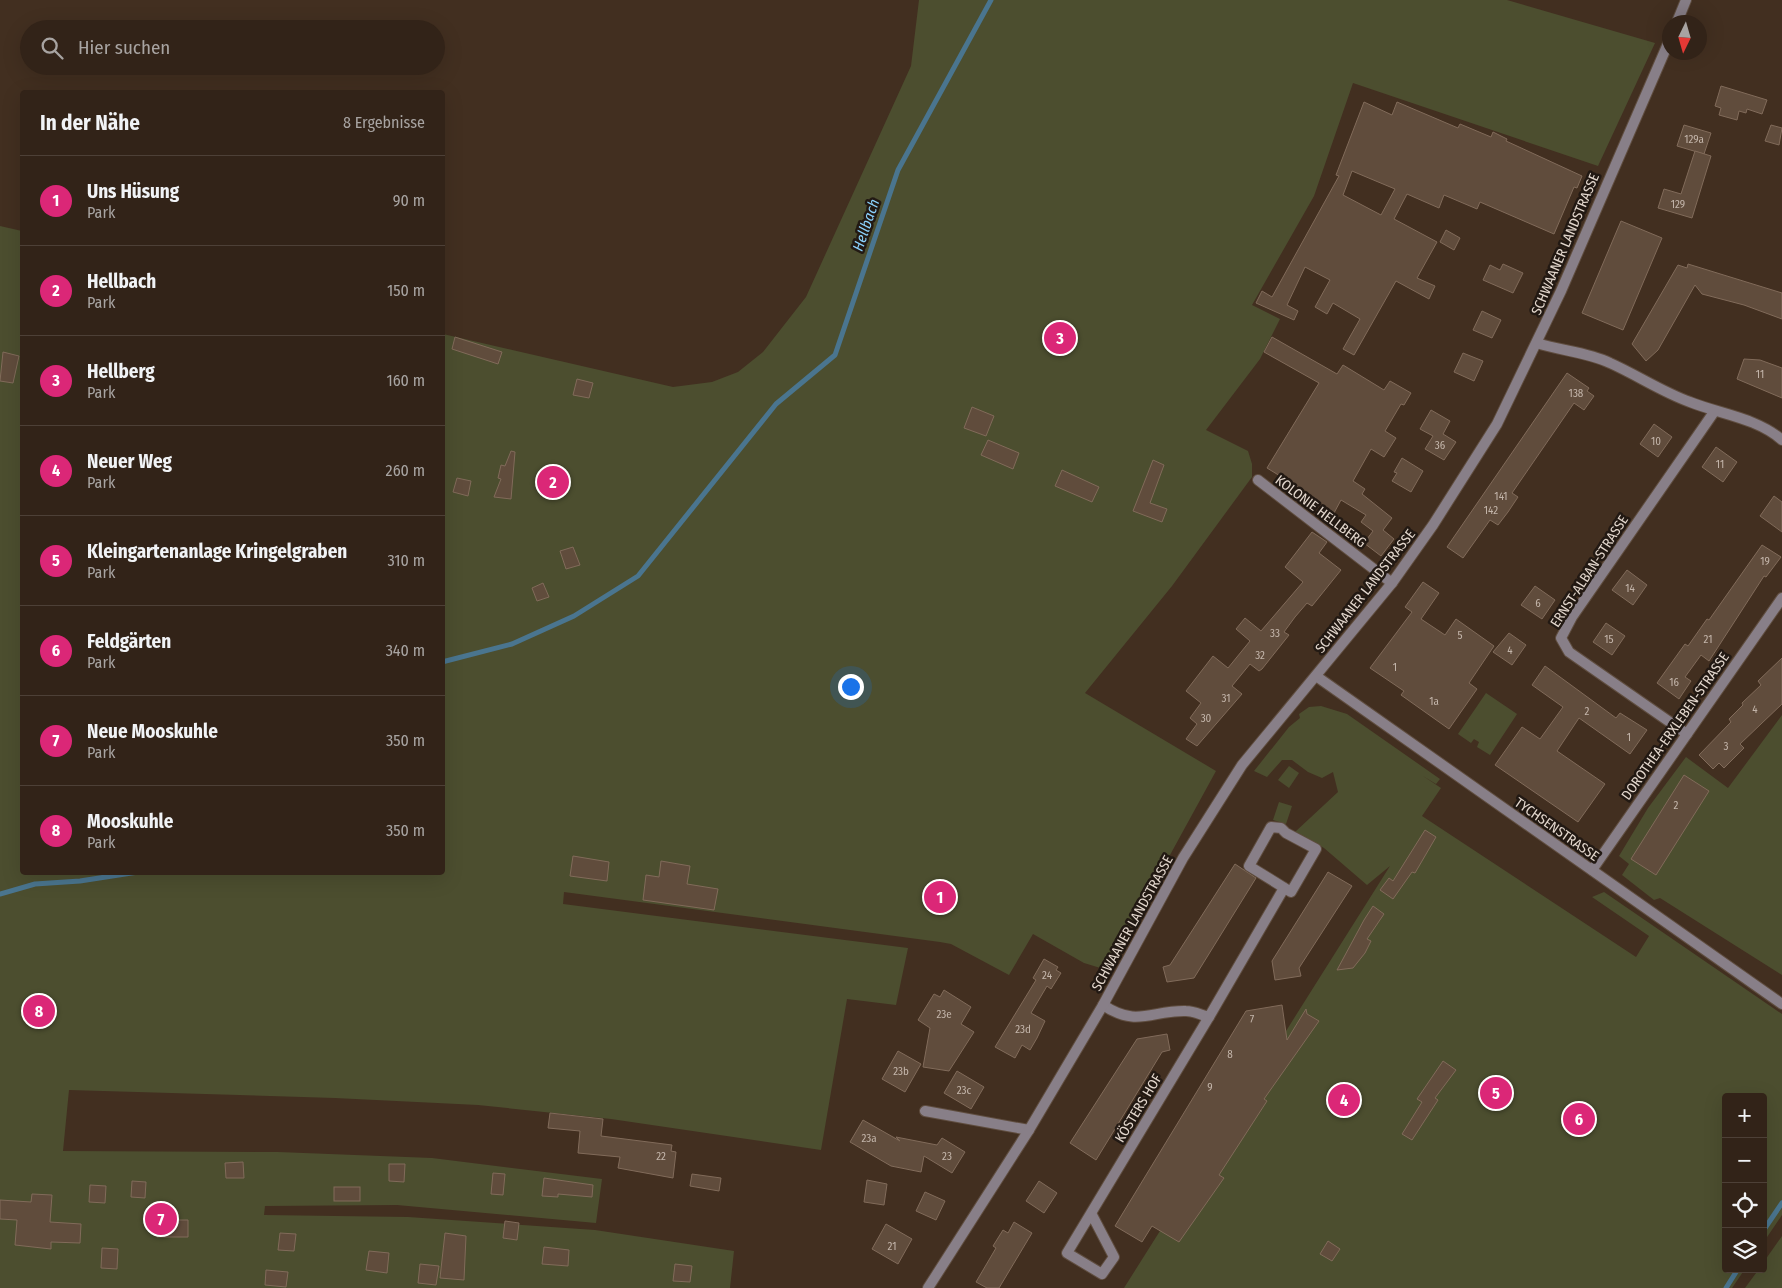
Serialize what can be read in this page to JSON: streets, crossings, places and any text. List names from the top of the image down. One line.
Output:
{"streets":{"street":["SCHWAANER LANDSTRASSE","KOLONIE HELLBERG","ERNST-ALBAN-STRASSE","DOROTHEA-ERXLEBEN-STRASSE","TYCHSENSTRASSE","KÖSTERS HOF"]},"crossings":[["SCHWAANER LANDSTRASSE","KOLONIE HELLBERG"],["SCHWAANER LANDSTRASSE","TYCHSENSTRASSE"],["ERNST-ALBAN-STRASSE","DOROTHEA-ERXLEBEN-STRASSE"],["DOROTHEA-ERXLEBEN-STRASSE","TYCHSENSTRASSE"]],"water":["Hellbach"],"house_numbers":["129a","129","11","138","10","36","11","141","142","19","14","6","33","5","15","21","4","32","1","16","31","1a","4","2","30","1","3","2","24","23e","7","23d","8","23b","9","23c","23a","22","23","21"],"north":"bottom","page":{"search":"Hier suchen","heading":["In der Nähe","8 Ergebnisse"],"list":[{"mark":"1","name":"Uns Hüsung","note":"Park","value":"90 m"},{"mark":"2","name":"Hellbach","note":"Park","value":"150 m"},{"mark":"3","name":"Hellberg","note":"Park","value":"160 m"},{"mark":"4","name":"Neuer Weg","note":"Park","value":"260 m"},{"mark":"5","name":"Kleingartenanlage Kringelgraben","note":"Park","value":"310 m"},{"mark":"6","name":"Feldgärten","note":"Park","value":"340 m"},{"mark":"7","name":"Neue Mooskuhle","note":"Park","value":"350 m"},{"mark":"8","name":"Mooskuhle","note":"Park","value":"350 m"}],"pins":["3","2","1","8","5","4","6","7"],"map_buttons":["+","−"]}}
